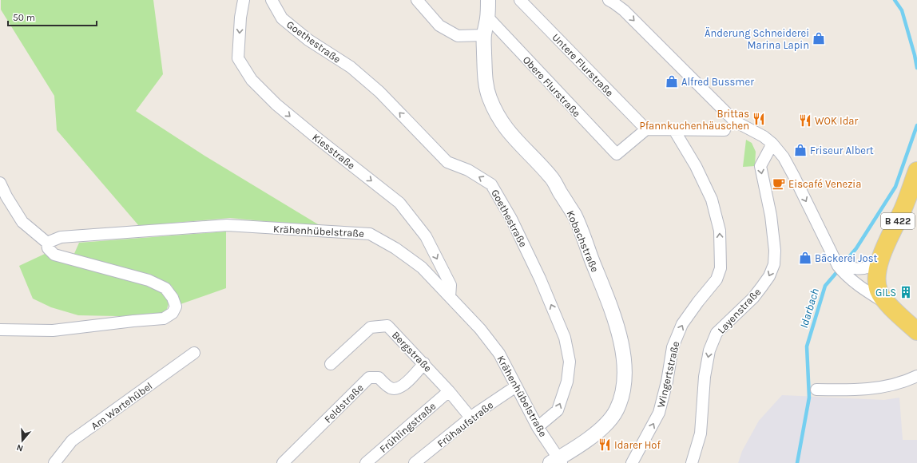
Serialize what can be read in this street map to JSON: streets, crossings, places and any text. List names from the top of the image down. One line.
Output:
{"streets":{"main road":["B 422"],"street":["Goethestraße","Untere Flurstraße","Obere Flurstraße","Kiesstraße","Krähenhübelstraße","Kobachstraße","Layenstraße","Bergstraße","Wingertstraße","Feldstraße","Am Wartehübel","Frühaufstraße","Frühlingstraße"]},"crossings":[["Goethestraße","Krähenhübelstraße"],["Untere Flurstraße","Obere Flurstraße"],["Obere Flurstraße","Kobachstraße"],["Kiesstraße","Krähenhübelstraße"],["Krähenhübelstraße","Kobachstraße"],["Krähenhübelstraße","Frühaufstraße"],["Bergstraße","Feldstraße"],["Bergstraße","Frühaufstraße"],["Bergstraße","Frühlingstraße"]],"one_way":["Goethestraße","Kiesstraße","Layenstraße","Wingertstraße"],"water":["Idarbach"],"places":{"shop":["Änderung Schneiderei Marina Lapin","Alfred Bussmer","Friseur Albert","Bäckerei Jost"],"restaurant":["Brittas Pfannkuchenhäuschen","WOK Idar","Idarer Hof"],"cafe":["Eiscafé Venezia"],"building":["GILS"]},"scale_bar":"50 m","north":"bottom"}
